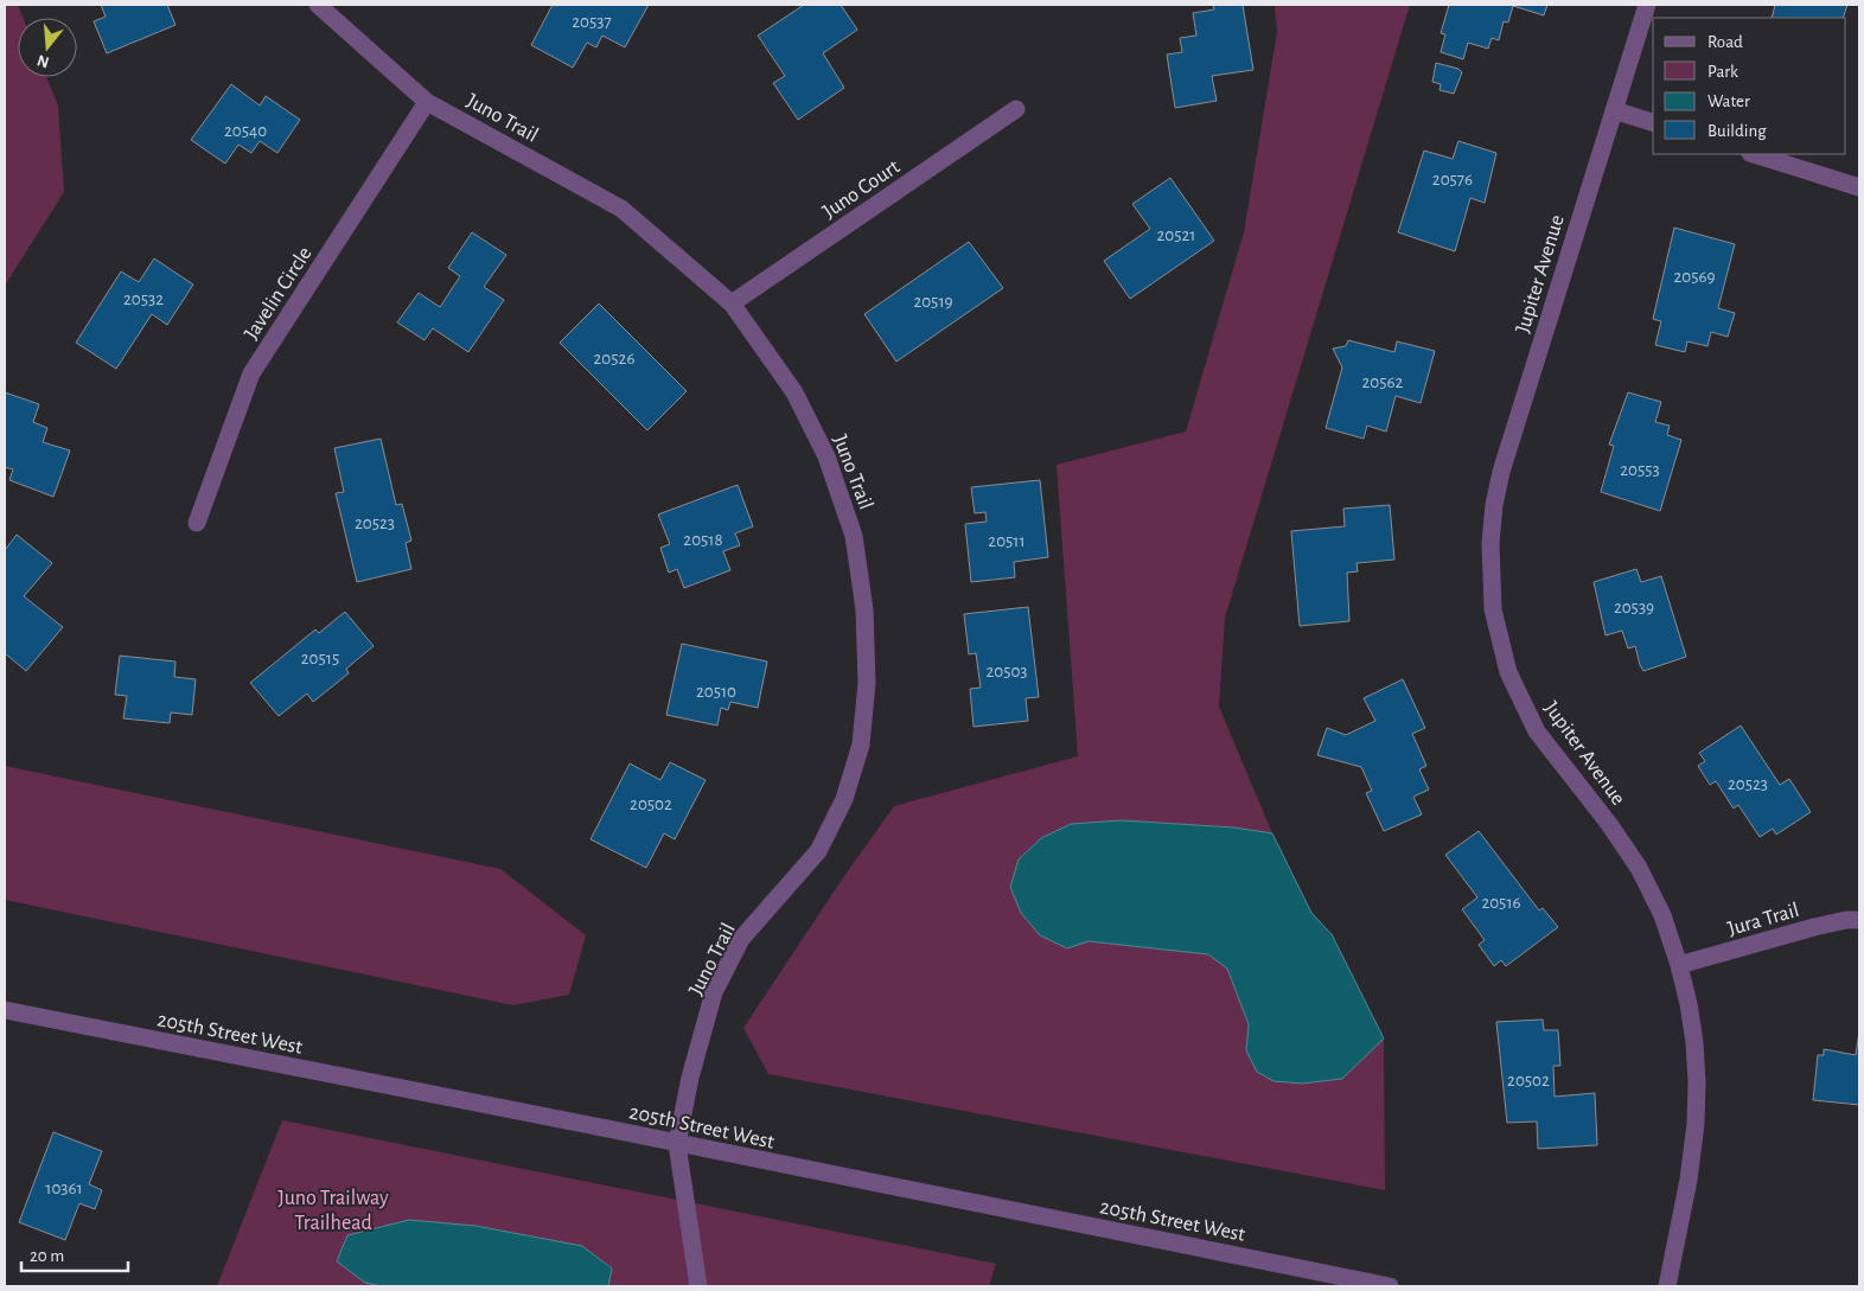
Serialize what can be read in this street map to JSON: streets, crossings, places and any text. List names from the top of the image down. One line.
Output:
{"streets":{"street":["Juno Trail","Juno Court","Jupiter Avenue","Javelin Circle","Jura Trail","205th Street West"]},"crossings":[["Juno Trail","Juno Court"],["Juno Trail","Javelin Circle"],["Juno Trail","205th Street West"],["Jupiter Avenue","Jura Trail"]],"parks":["Juno Trailway Trailhead"],"house_numbers":["20537","20540","20576","20521","20569","20532","20519","20526","20562","20553","20523","20518","20511","20539","20515","20503","20510","20523","20502","20516","20502","10361"],"legend":["Road","Park","Water","Building"],"scale_bar":"20 m","north":"bottom"}
